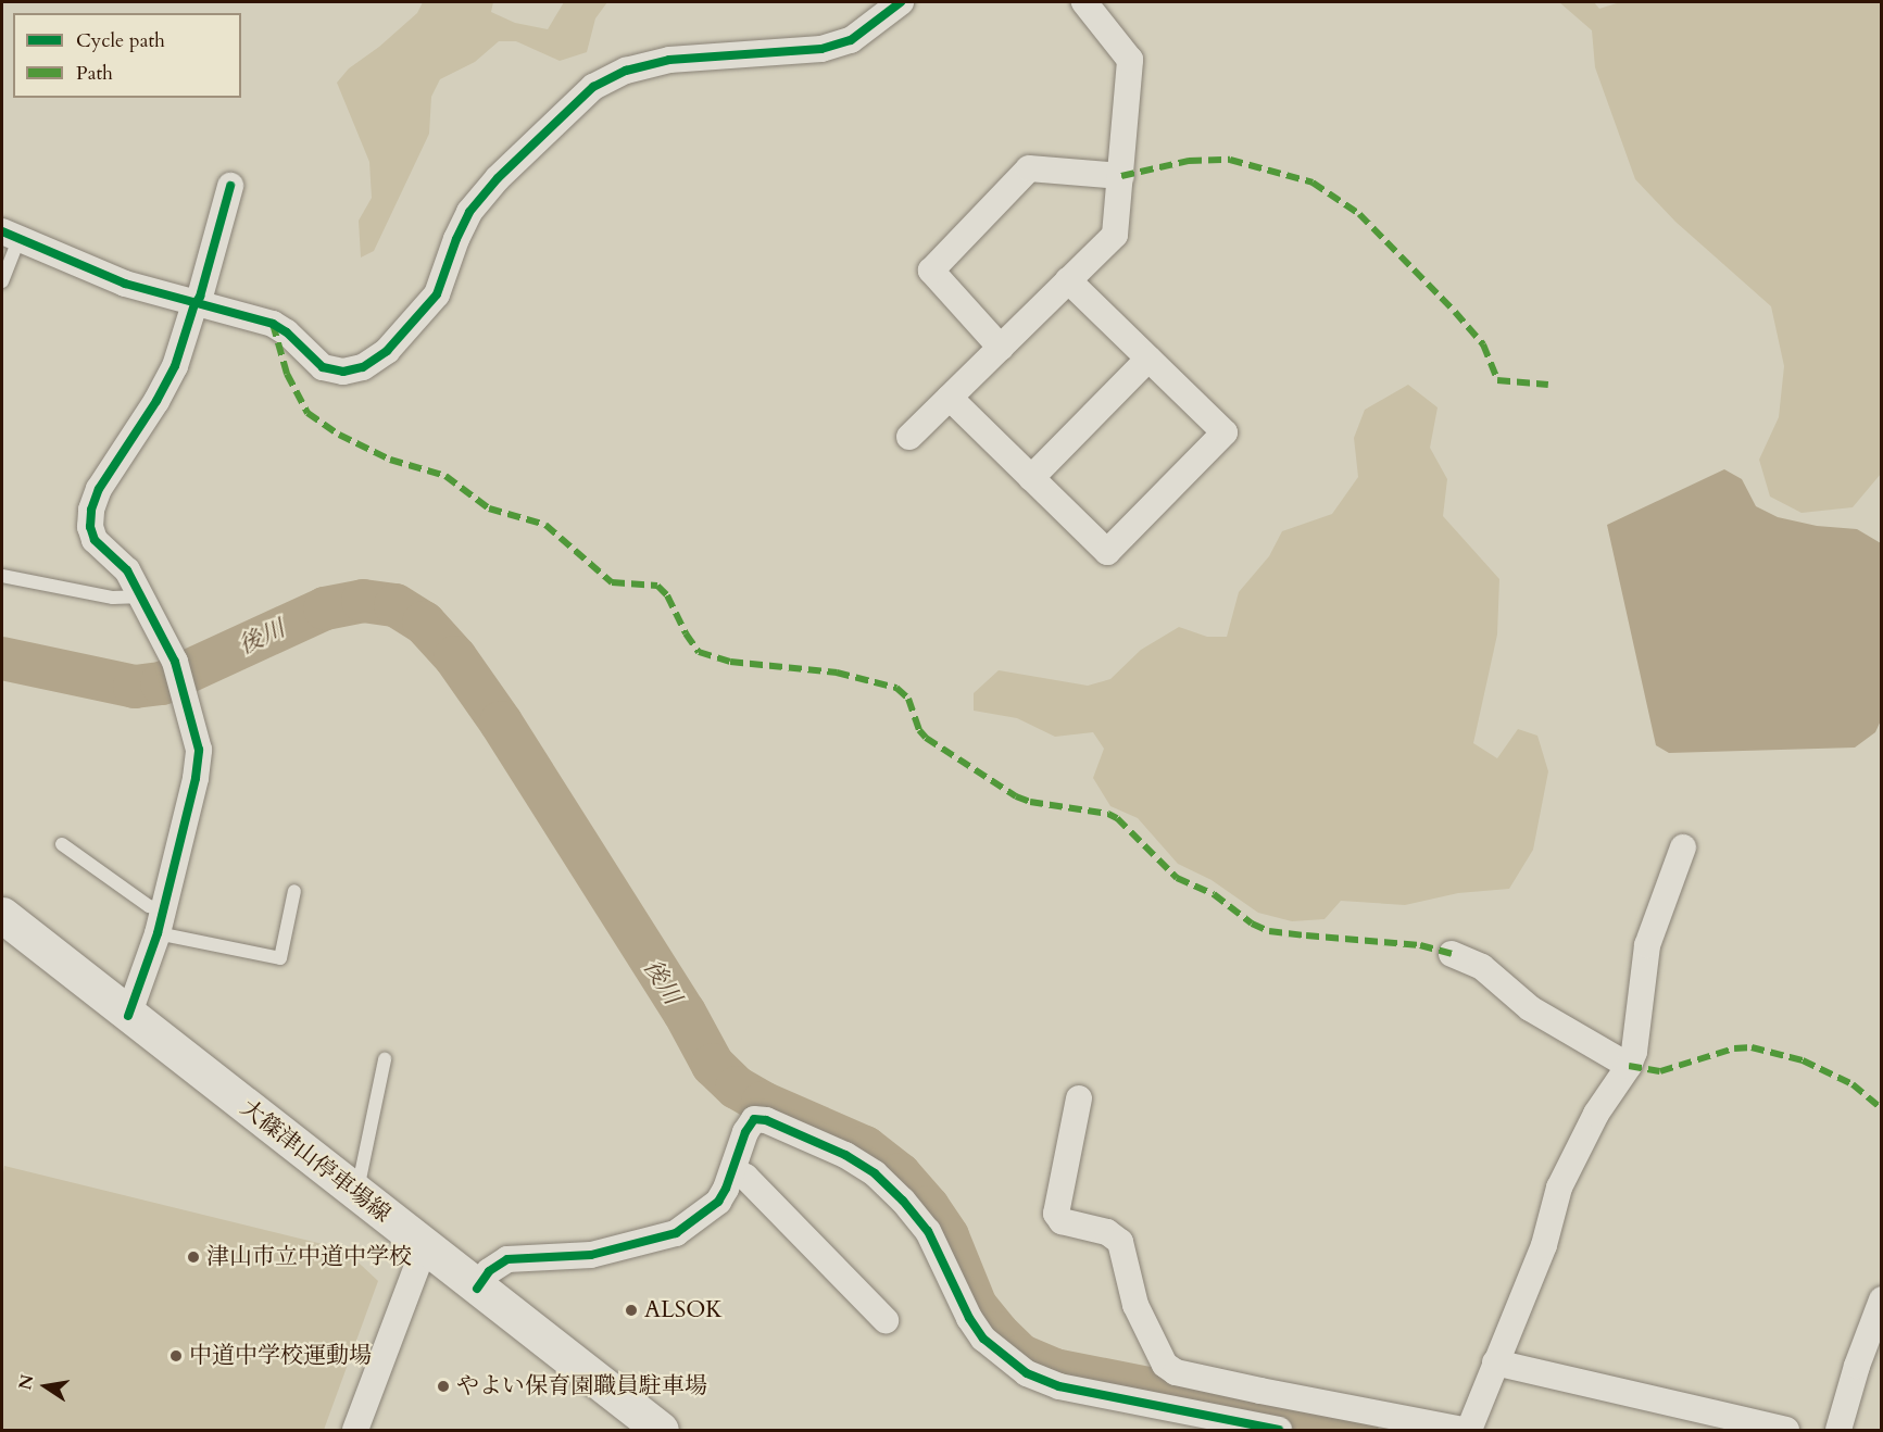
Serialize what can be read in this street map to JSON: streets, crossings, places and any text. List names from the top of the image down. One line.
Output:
{"streets":{"main road":["大篠津山停車場線"]},"water":["後川"],"places":["津山市立中道中学校","ALSOK","中道中学校運動場","やよい保育園職員駐車場"],"legend":["Cycle path","Path"],"north":"left"}
